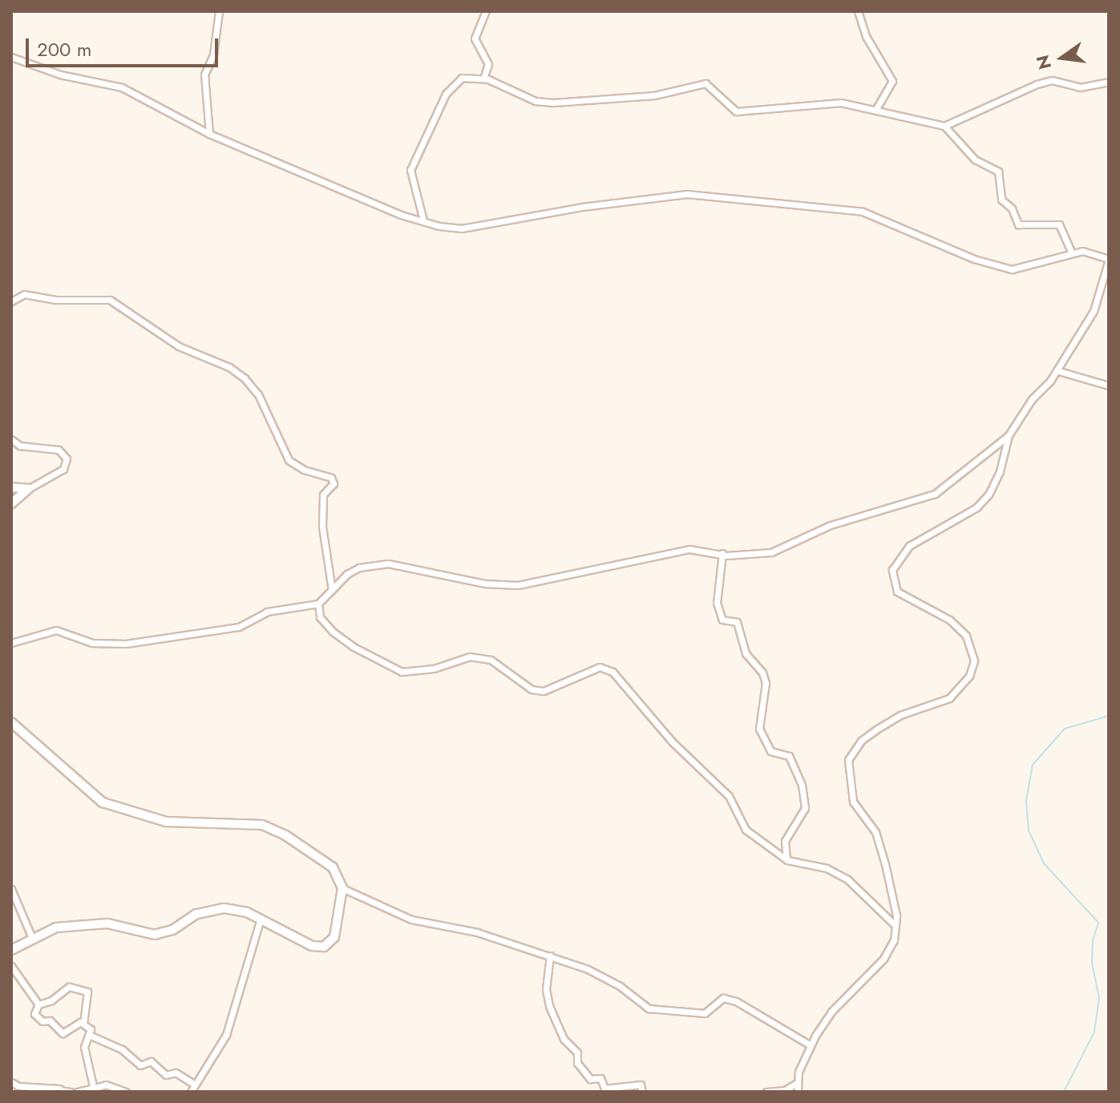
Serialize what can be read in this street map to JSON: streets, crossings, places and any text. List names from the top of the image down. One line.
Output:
{"scale_bar":"200 m","north":"left"}
